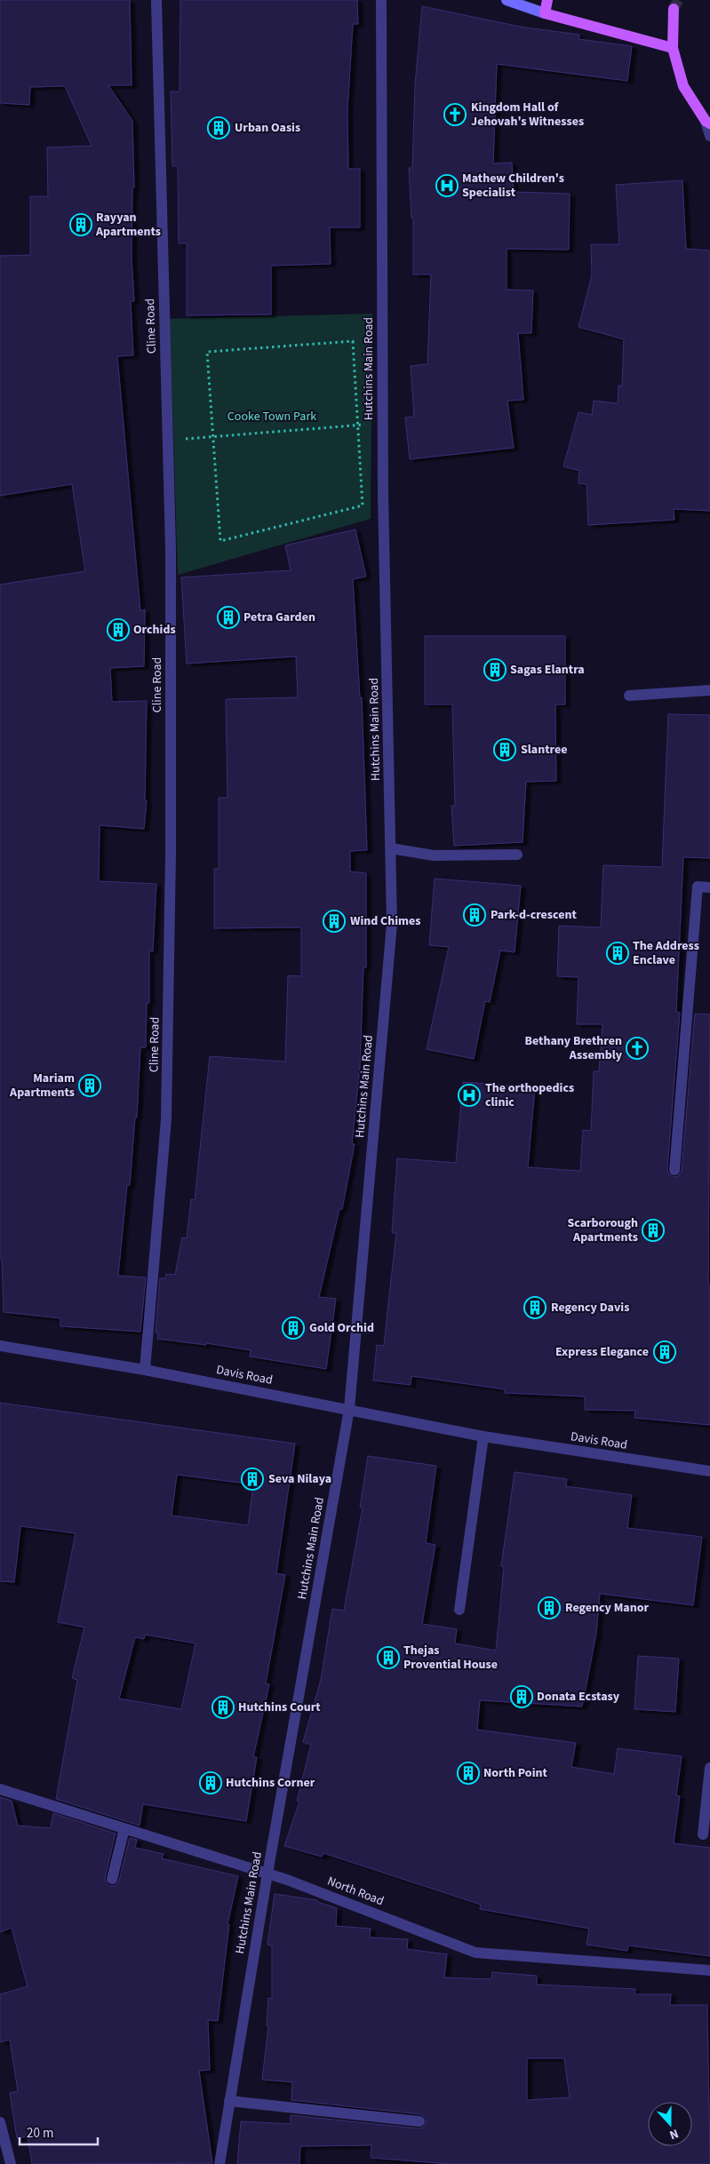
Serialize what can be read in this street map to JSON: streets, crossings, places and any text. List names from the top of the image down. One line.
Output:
{"streets":{"street":["Cline Road","Hutchins Main Road","Davis Road","North Road"]},"crossings":[["Cline Road","Davis Road"],["Hutchins Main Road","Davis Road"],["Hutchins Main Road","North Road"]],"parks":["Cooke Town Park"],"places":{"church":["Kingdom Hall of Jehovah's Witnesses","Bethany Brethren Assembly"],"building":["Urban Oasis","Rayyan Apartments","Petra Garden","Orchids","Sagas Elantra","Slantree","Park-d-crescent","Wind Chimes","The Address Enclave","Mariam Apartments","Scarborough Apartments","Regency Davis","Gold Orchid","Express Elegance","Seva Nilaya","Regency Manor","Thejas Provential House","Donata Ecstasy","Hutchins Court","North Point","Hutchins Corner"],"hospital":["Mathew Children's Specialist","The orthopedics clinic"]},"scale_bar":"20 m","north":"bottom"}
